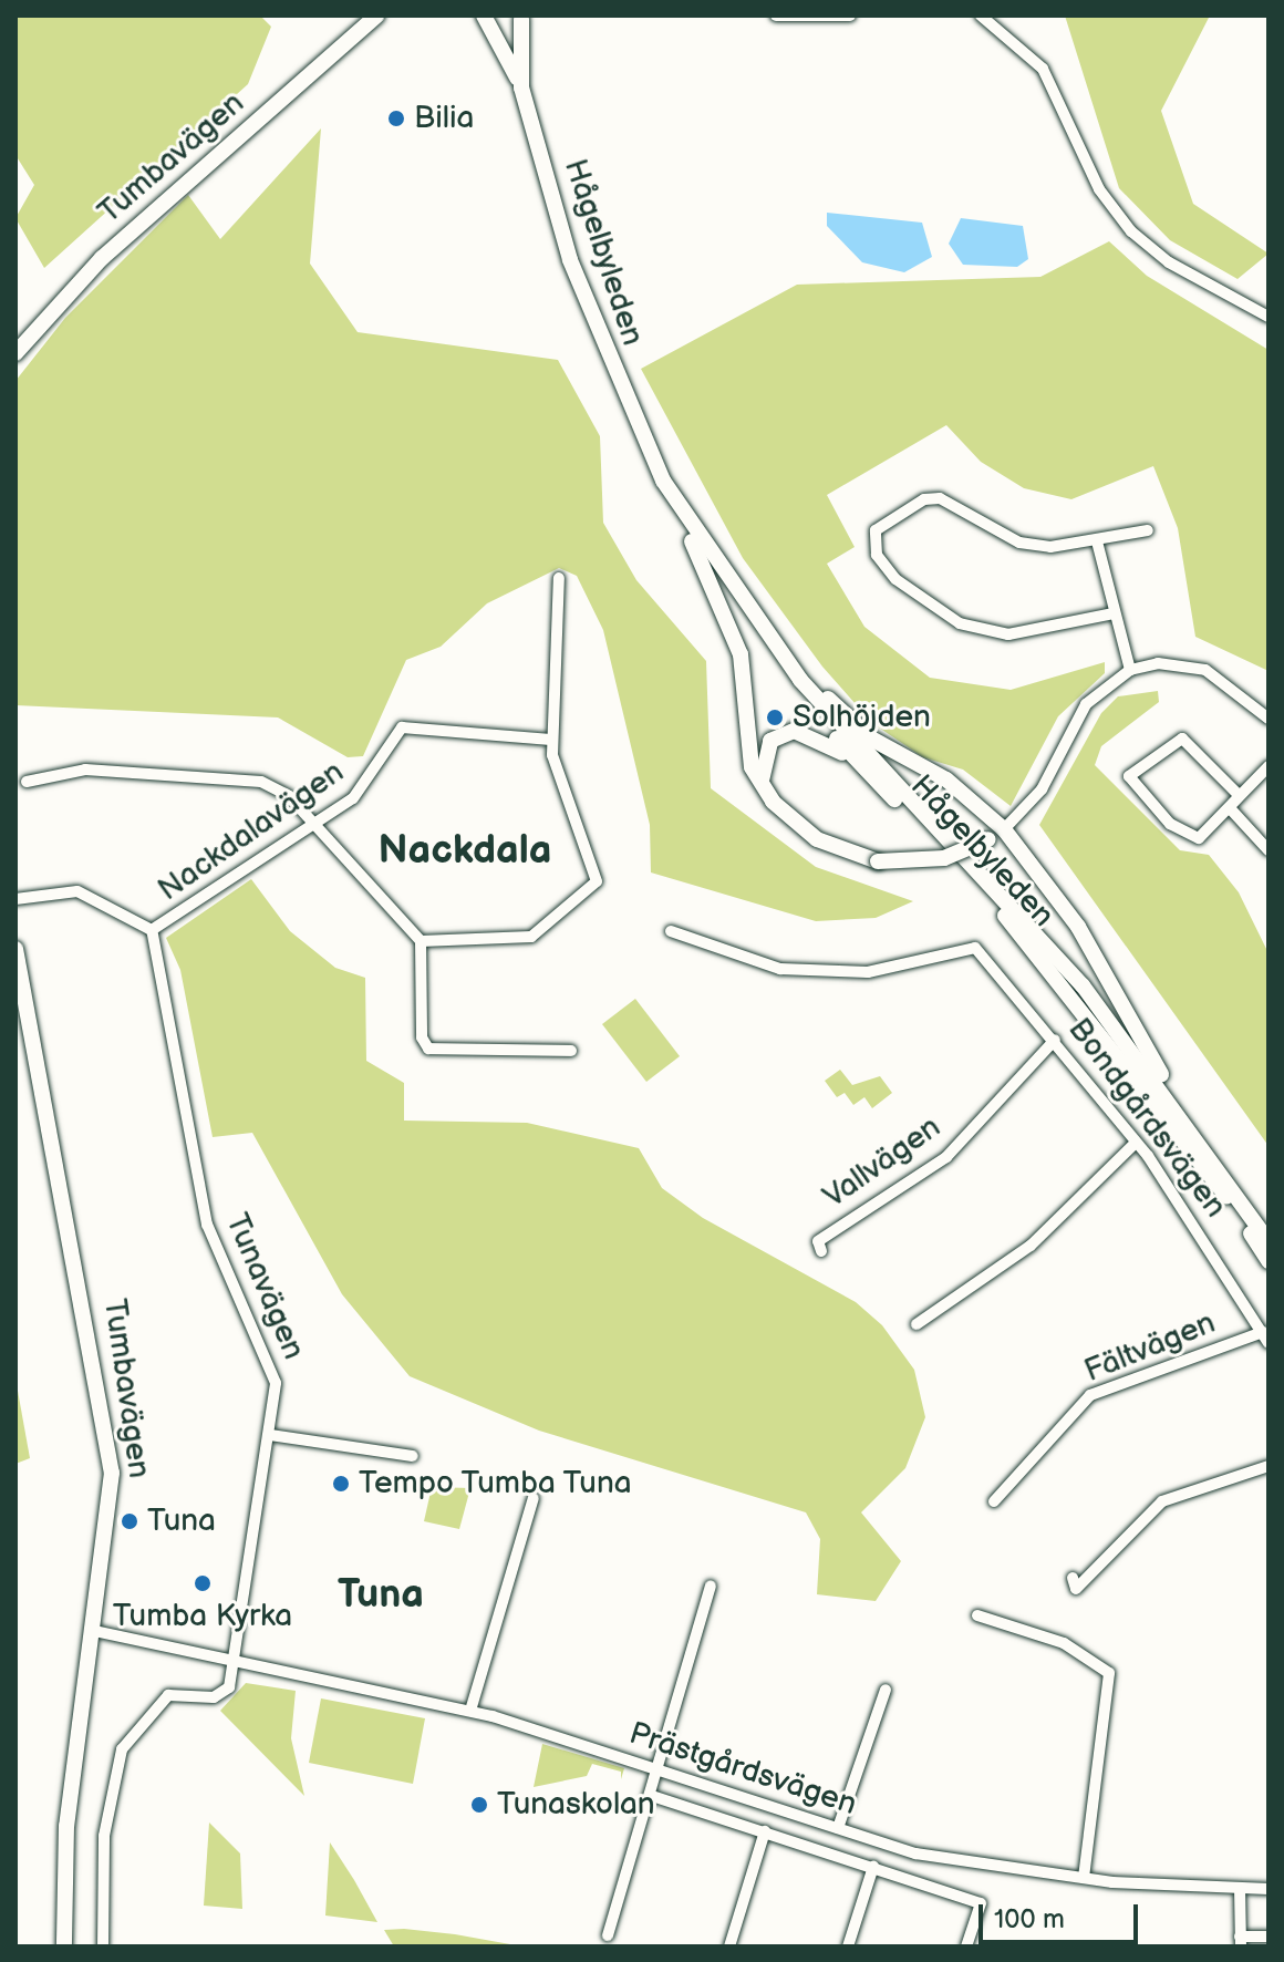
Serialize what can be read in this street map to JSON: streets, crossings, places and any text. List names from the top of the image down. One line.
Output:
{"streets":{"main road":["Tumbavägen","Hågelbyleden"],"street":["Nackdalavägen","Bondgårdsvägen","Vallvägen","Tunavägen","Fältvägen","Prästgårdsvägen"]},"crossings":[["Tumbavägen","Prästgårdsvägen"],["Nackdalavägen","Tunavägen"],["Bondgårdsvägen","Vallvägen"],["Bondgårdsvägen","Fältvägen"],["Tunavägen","Prästgårdsvägen"]],"districts":["Nackdala","Tuna"],"places":["Bilia","Solhöjden","Tempo Tumba Tuna","Tuna","Tumba Kyrka","Tunaskolan"],"scale_bar":"100 m"}
